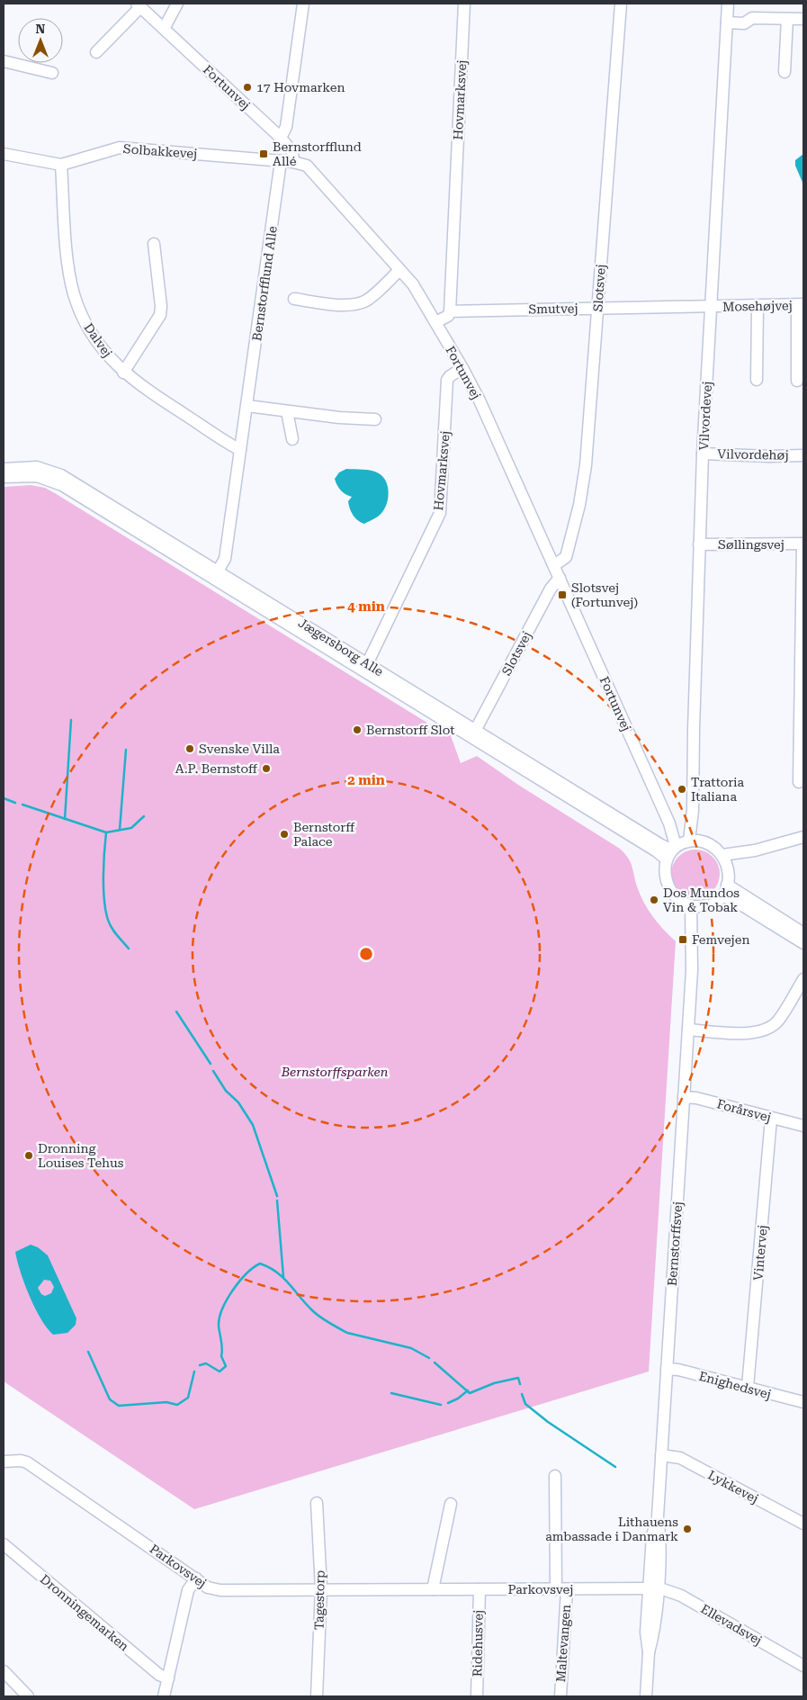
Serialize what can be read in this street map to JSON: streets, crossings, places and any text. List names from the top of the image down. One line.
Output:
{"streets":{"street":["Fortunvej","Hovmarksvej","Solbakkevej","Bernstorfflund Alle","Slotsvej","Mosehøjvej","Smutvej","Dalvej","Vilvordevej","Vilvordehøj","Søllingsvej","Jægersborg Alle","Forårsvej","Bernstorffsvej","Vintervej","Enighedsvej","Lykkevej","Parkovsvej","Tagestorp","Dronningemarken","Ellevadsvej","Ridehusvej","Maltevangen"]},"crossings":[["Fortunvej","Hovmarksvej"],["Fortunvej","Solbakkevej"],["Fortunvej","Slotsvej"],["Fortunvej","Vilvordevej"],["Fortunvej","Jægersborg Alle"],["Fortunvej","Bernstorffsvej"],["Hovmarksvej","Smutvej"],["Hovmarksvej","Jægersborg Alle"],["Solbakkevej","Bernstorfflund Alle"],["Solbakkevej","Dalvej"],["Bernstorfflund Alle","Dalvej"],["Bernstorfflund Alle","Jægersborg Alle"],["Slotsvej","Smutvej"],["Slotsvej","Jægersborg Alle"],["Mosehøjvej","Smutvej"],["Mosehøjvej","Vilvordevej"],["Smutvej","Vilvordevej"],["Vilvordevej","Vilvordehøj"],["Vilvordevej","Søllingsvej"],["Vilvordevej","Jægersborg Alle"],["Vilvordevej","Bernstorffsvej"],["Jægersborg Alle","Bernstorffsvej"],["Forårsvej","Bernstorffsvej"],["Forårsvej","Vintervej"],["Bernstorffsvej","Enighedsvej"],["Bernstorffsvej","Lykkevej"],["Bernstorffsvej","Parkovsvej"],["Bernstorffsvej","Ellevadsvej"],["Vintervej","Enighedsvej"],["Parkovsvej","Tagestorp"],["Parkovsvej","Ellevadsvej"],["Parkovsvej","Ridehusvej"],["Parkovsvej","Maltevangen"]],"parks":["Bernstorffsparken"],"places":{"other":["17 Hovmarken","Bernstorff Slot","Svenske Villa","A.P. Bernstoff","Trattoria Italiana","Bernstorff Palace","Dos Mundos Vin & Tobak","Dronning Louises Tehus","Lithauens ambassade i Danmark"],"transit":["Bernstorfflund Allé","Slotsvej (Fortunvej)","Femvejen"]},"north":"top","rings":["4 min","2 min"]}
